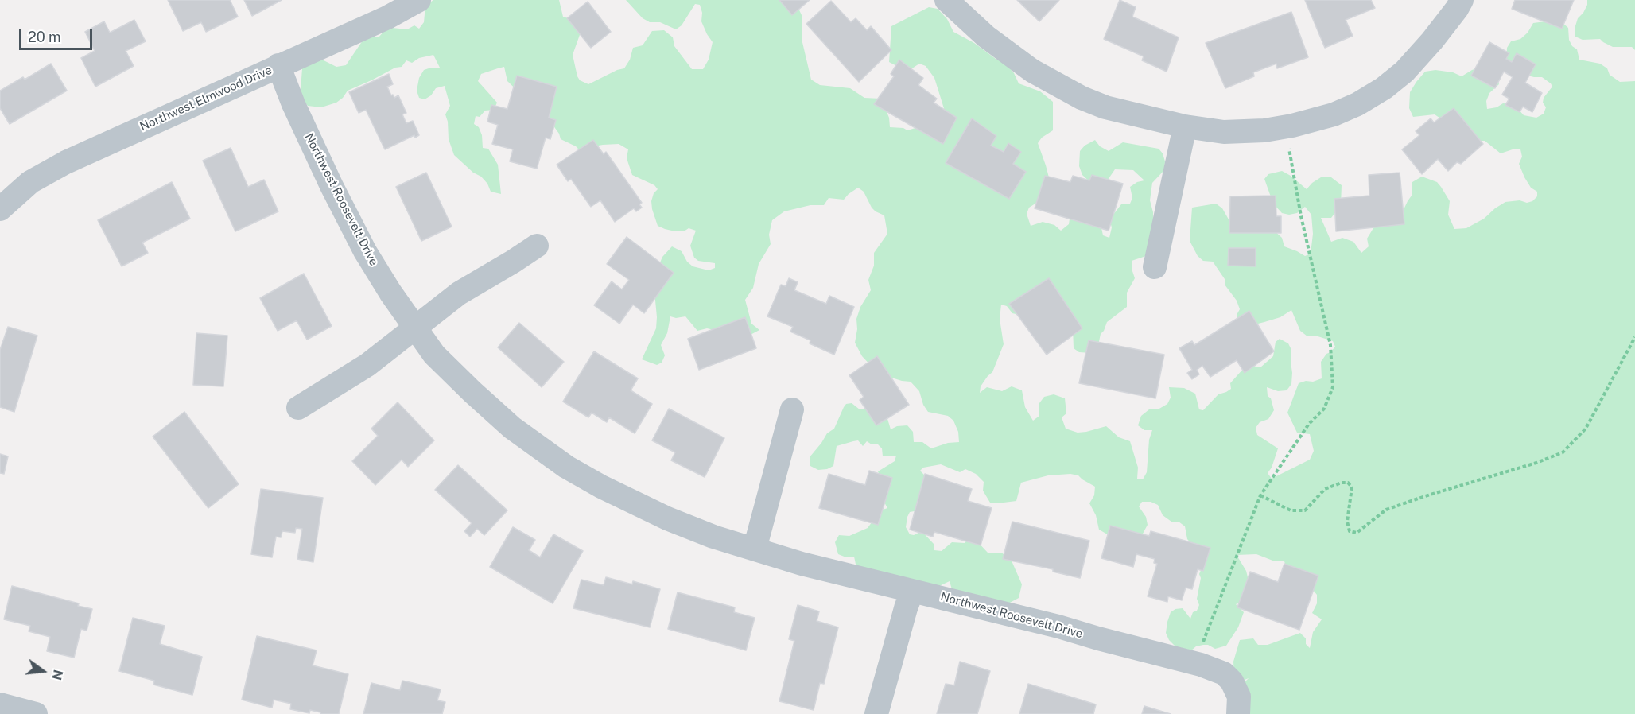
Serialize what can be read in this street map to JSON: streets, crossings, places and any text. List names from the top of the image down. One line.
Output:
{"streets":{"street":["Northwest Elmwood Drive","Northwest Roosevelt Drive"]},"crossings":[["Northwest Elmwood Drive","Northwest Roosevelt Drive"]],"scale_bar":"20 m","north":"right"}
